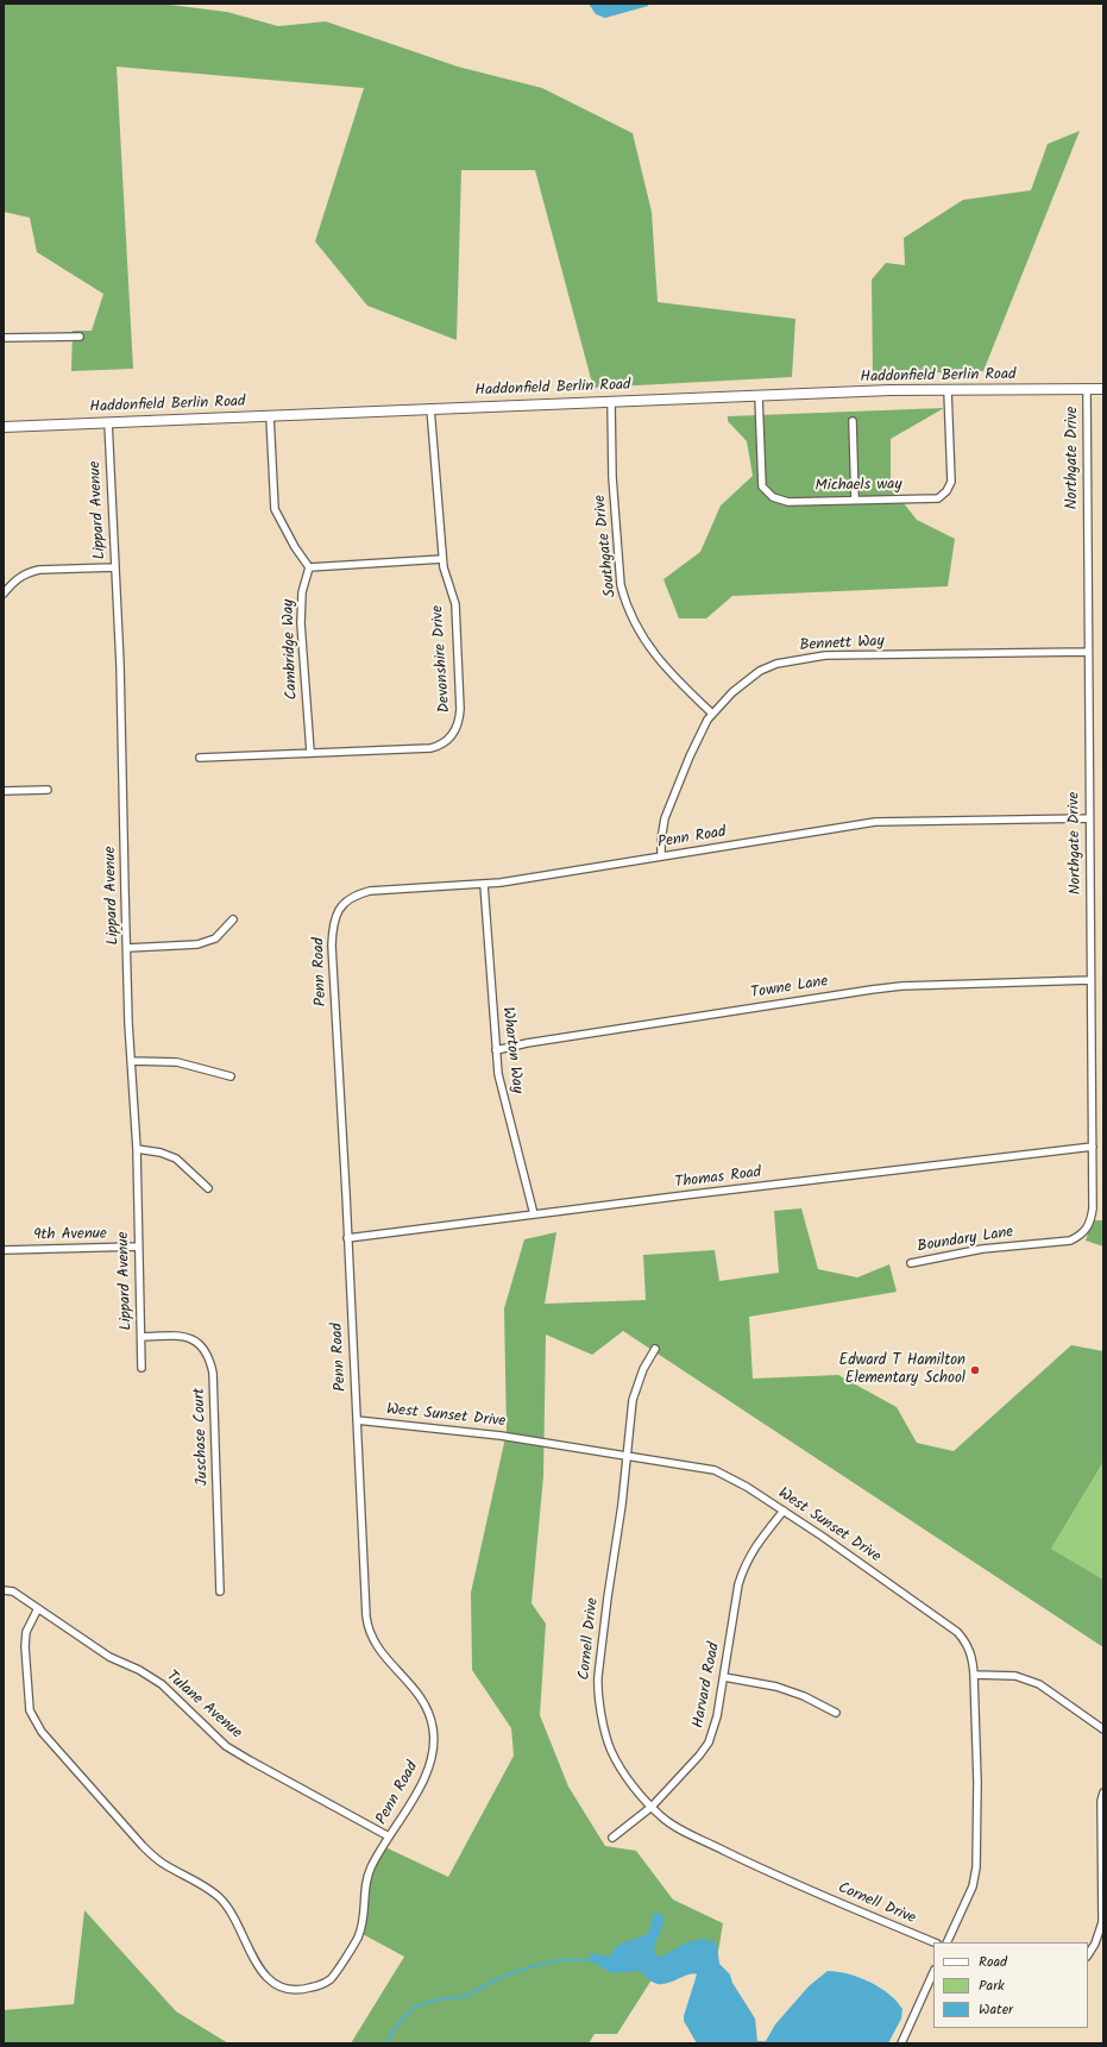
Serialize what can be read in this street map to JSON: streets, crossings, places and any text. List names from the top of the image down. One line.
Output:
{"streets":{"main road":["Haddonfield Berlin Road"],"street":["Northgate Drive","Michaels way","Lippard Avenue","Southgate Drive","Bennett Way","Cambridge Way","Devonshire Drive","Penn Road","Towne Lane","Wharton Way","Thomas Road","9th Avenue","Boundary Lane","West Sunset Drive","Juschase Court","Cornell Drive","Harvard Road","Tulane Avenue"]},"crossings":[["Haddonfield Berlin Road","Northgate Drive"],["Haddonfield Berlin Road","Michaels way"],["Haddonfield Berlin Road","Lippard Avenue"],["Haddonfield Berlin Road","Southgate Drive"],["Haddonfield Berlin Road","Devonshire Drive"],["Northgate Drive","Bennett Way"],["Northgate Drive","Penn Road"],["Northgate Drive","Towne Lane"],["Northgate Drive","Thomas Road"],["Northgate Drive","Boundary Lane"],["Lippard Avenue","9th Avenue"],["Lippard Avenue","Juschase Court"],["Southgate Drive","Bennett Way"],["Bennett Way","Penn Road"],["Cambridge Way","Devonshire Drive"],["Penn Road","Wharton Way"],["Penn Road","Thomas Road"],["Penn Road","West Sunset Drive"],["Penn Road","Tulane Avenue"],["Towne Lane","Wharton Way"],["Wharton Way","Thomas Road"],["West Sunset Drive","Cornell Drive"],["West Sunset Drive","Harvard Road"],["Cornell Drive","Harvard Road"]],"places":["Edward T Hamilton Elementary School"],"legend":["Road","Park","Water"]}
